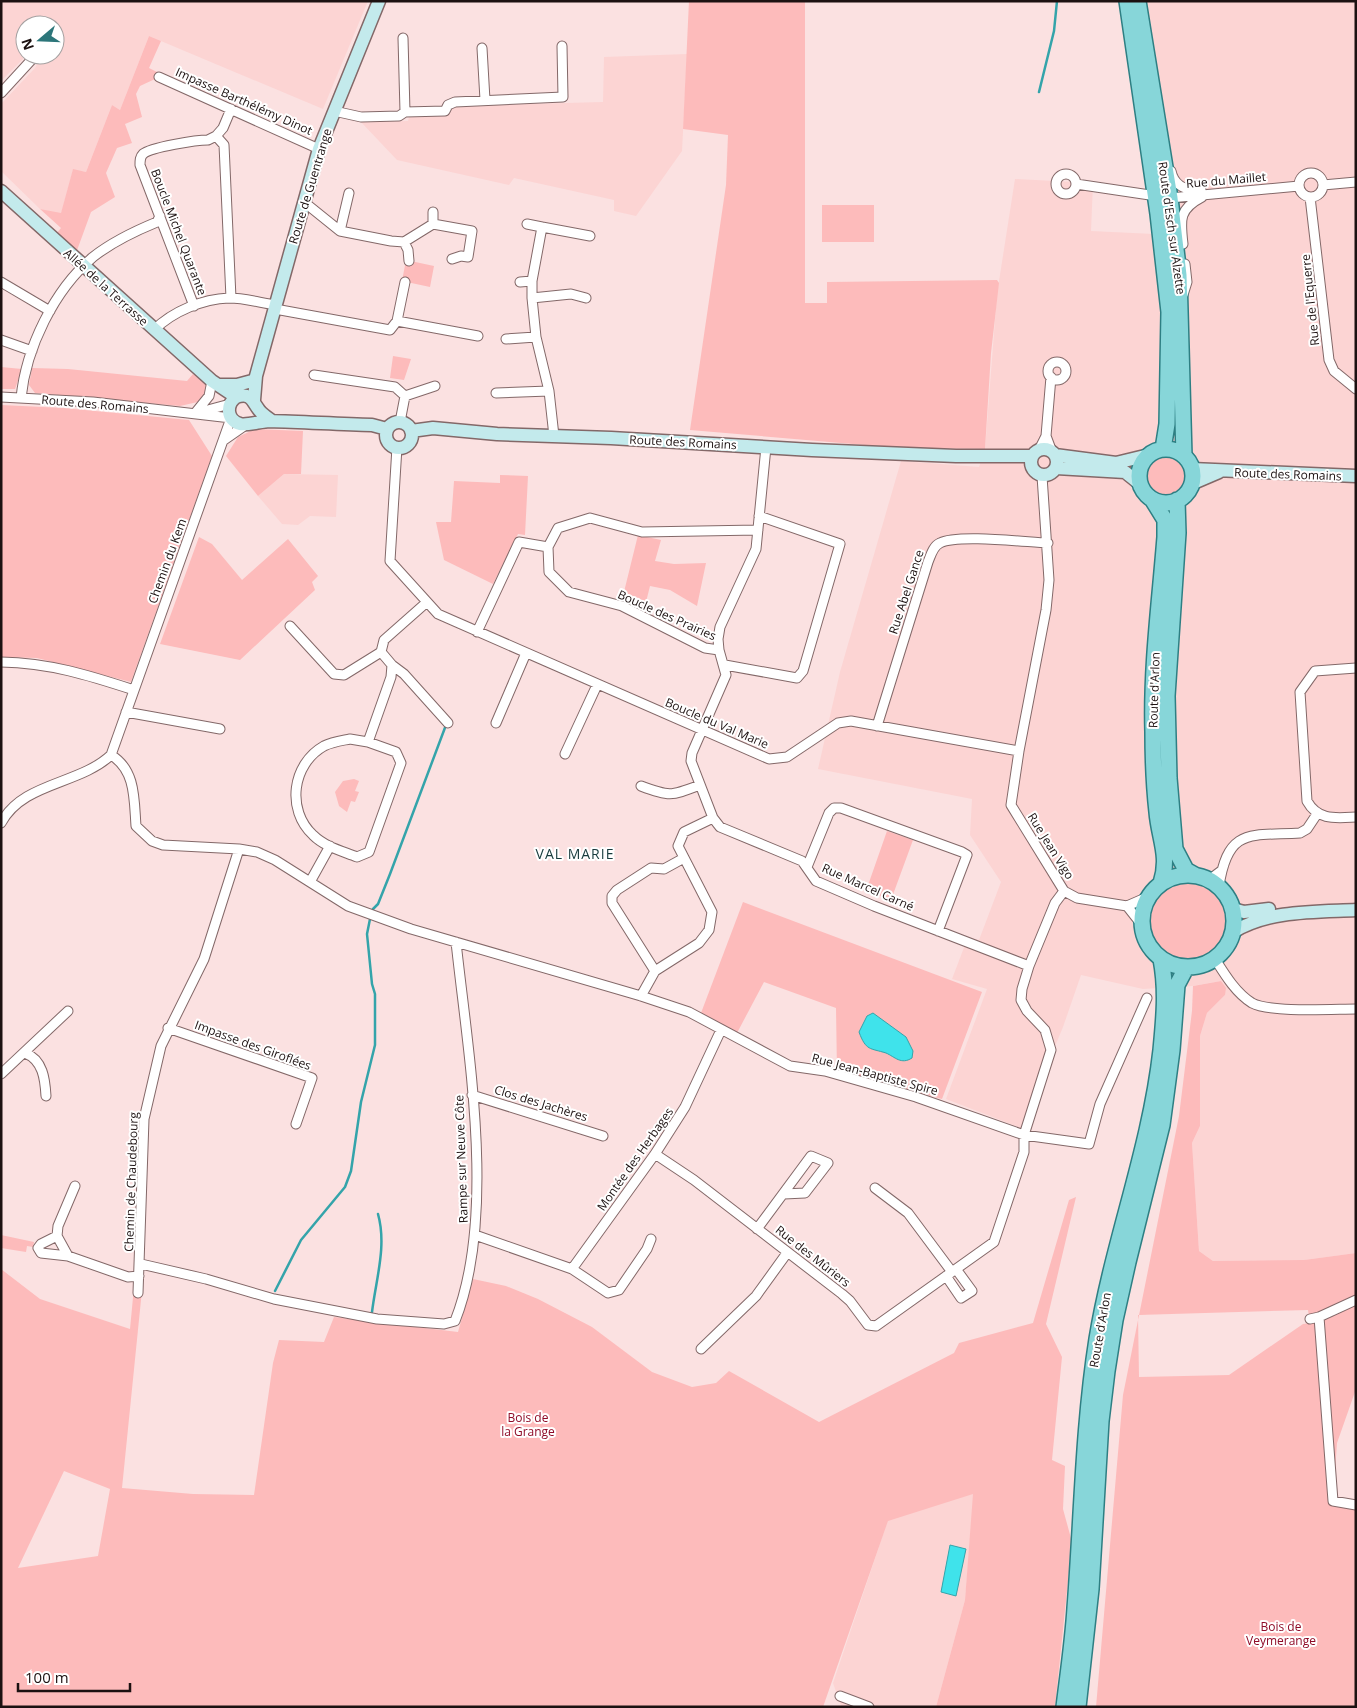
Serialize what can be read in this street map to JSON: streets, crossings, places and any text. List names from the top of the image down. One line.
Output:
{"streets":{"main road":["Route d'Esch sur Alzette","Route d'Arlon"],"street":["Impasse Barthélémy Dinot","Rue du Maillet","Route de Guentrange","Boucle Michel Quarante","Allée de la Terrasse","Rue de l'Equerre","Route des Romains","Chemin du Kem","Rue Abel Gance","Boucle des Prairies","Boucle du Val Marie","Rue Jean Vigo","Rue Marcel Carné","Impasse des Giroflées","Rue Jean-Baptiste Spire","Clos des Jachères","Rampe sur Neuve Côte","Montée des Herbages","Chemin de Chaudebourg","Rue des Mûriers"]},"crossings":[["Impasse Barthélémy Dinot","Route de Guentrange"],["Rue du Maillet","Route d'Esch sur Alzette"],["Rue du Maillet","Rue de l'Equerre"],["Route de Guentrange","Allée de la Terrasse"],["Route de Guentrange","Route des Romains"],["Route de Guentrange","Chemin du Kem"],["Route d'Esch sur Alzette","Route des Romains"],["Route d'Esch sur Alzette","Route d'Arlon"],["Allée de la Terrasse","Route des Romains"],["Allée de la Terrasse","Chemin du Kem"],["Route des Romains","Chemin du Kem"],["Route des Romains","Route d'Arlon"],["Route des Romains","Boucle du Val Marie"],["Chemin du Kem","Rue Jean-Baptiste Spire"],["Rue Abel Gance","Boucle du Val Marie"],["Boucle du Val Marie","Rue Jean Vigo"],["Rue Marcel Carné","Rue des Mûriers"],["Impasse des Giroflées","Chemin de Chaudebourg"],["Rue Jean-Baptiste Spire","Rampe sur Neuve Côte"],["Rue Jean-Baptiste Spire","Montée des Herbages"],["Rue Jean-Baptiste Spire","Chemin de Chaudebourg"],["Rue Jean-Baptiste Spire","Rue des Mûriers"],["Clos des Jachères","Rampe sur Neuve Côte"],["Rampe sur Neuve Côte","Chemin de Chaudebourg"],["Montée des Herbages","Rue des Mûriers"]],"districts":["VAL MARIE"],"parks":["Bois de la Grange","Bois de Veymerange"],"scale_bar":"100 m","north":"left"}
